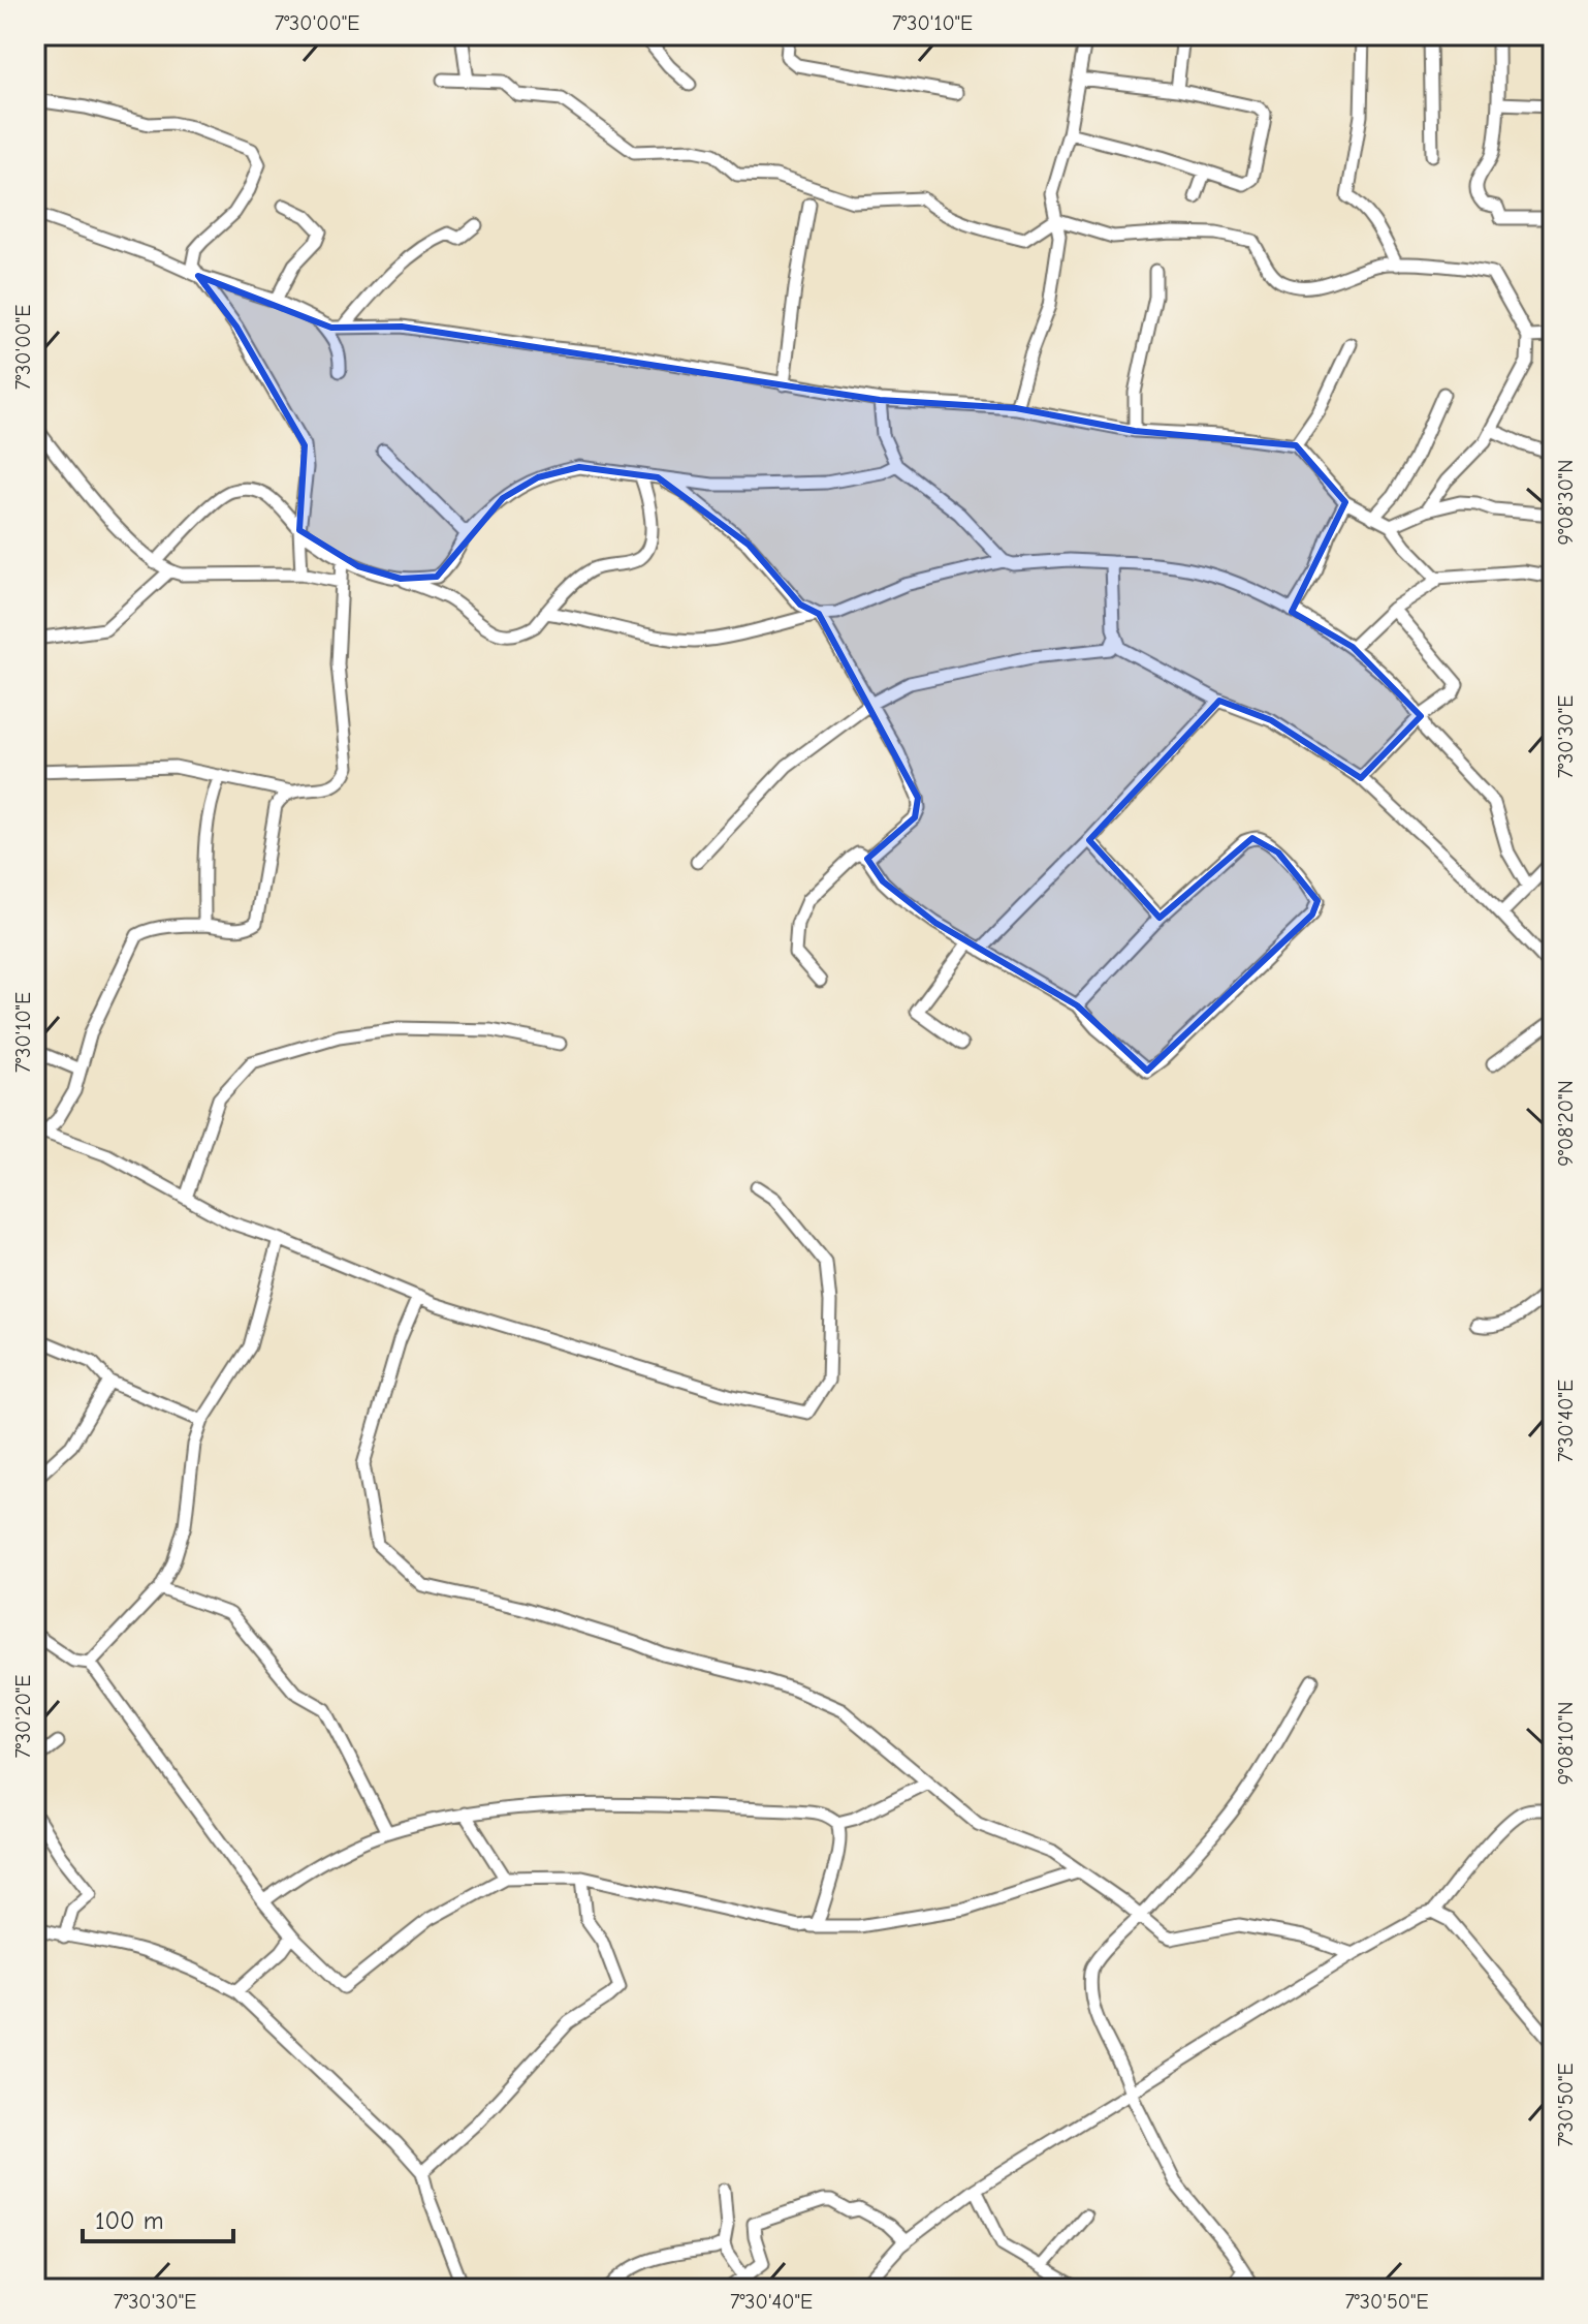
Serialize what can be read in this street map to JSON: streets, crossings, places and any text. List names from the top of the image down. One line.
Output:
{"scale_bar":"100 m","coordinates":["7°30'00\"E","7°30'10\"E","9°08'30\"N","7°30'30\"E","9°08'20\"N","7°30'40\"E","7°30'20\"E","9°08'10\"N","7°30'50\"E"]}
